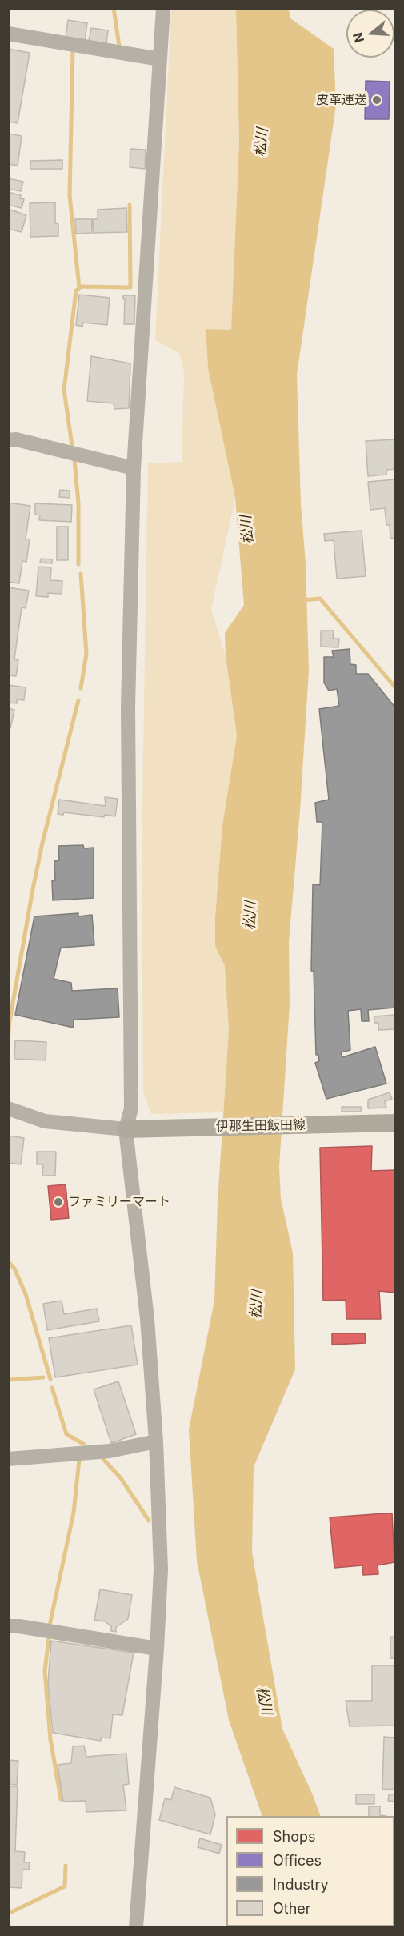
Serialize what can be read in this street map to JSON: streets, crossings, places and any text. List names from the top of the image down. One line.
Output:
{"streets":{"main road":["伊那生田飯田線"]},"water":["松川"],"places":["皮革運送","ファミリーマート"],"legend":["Shops","Offices","Industry","Other"],"north":"left"}
